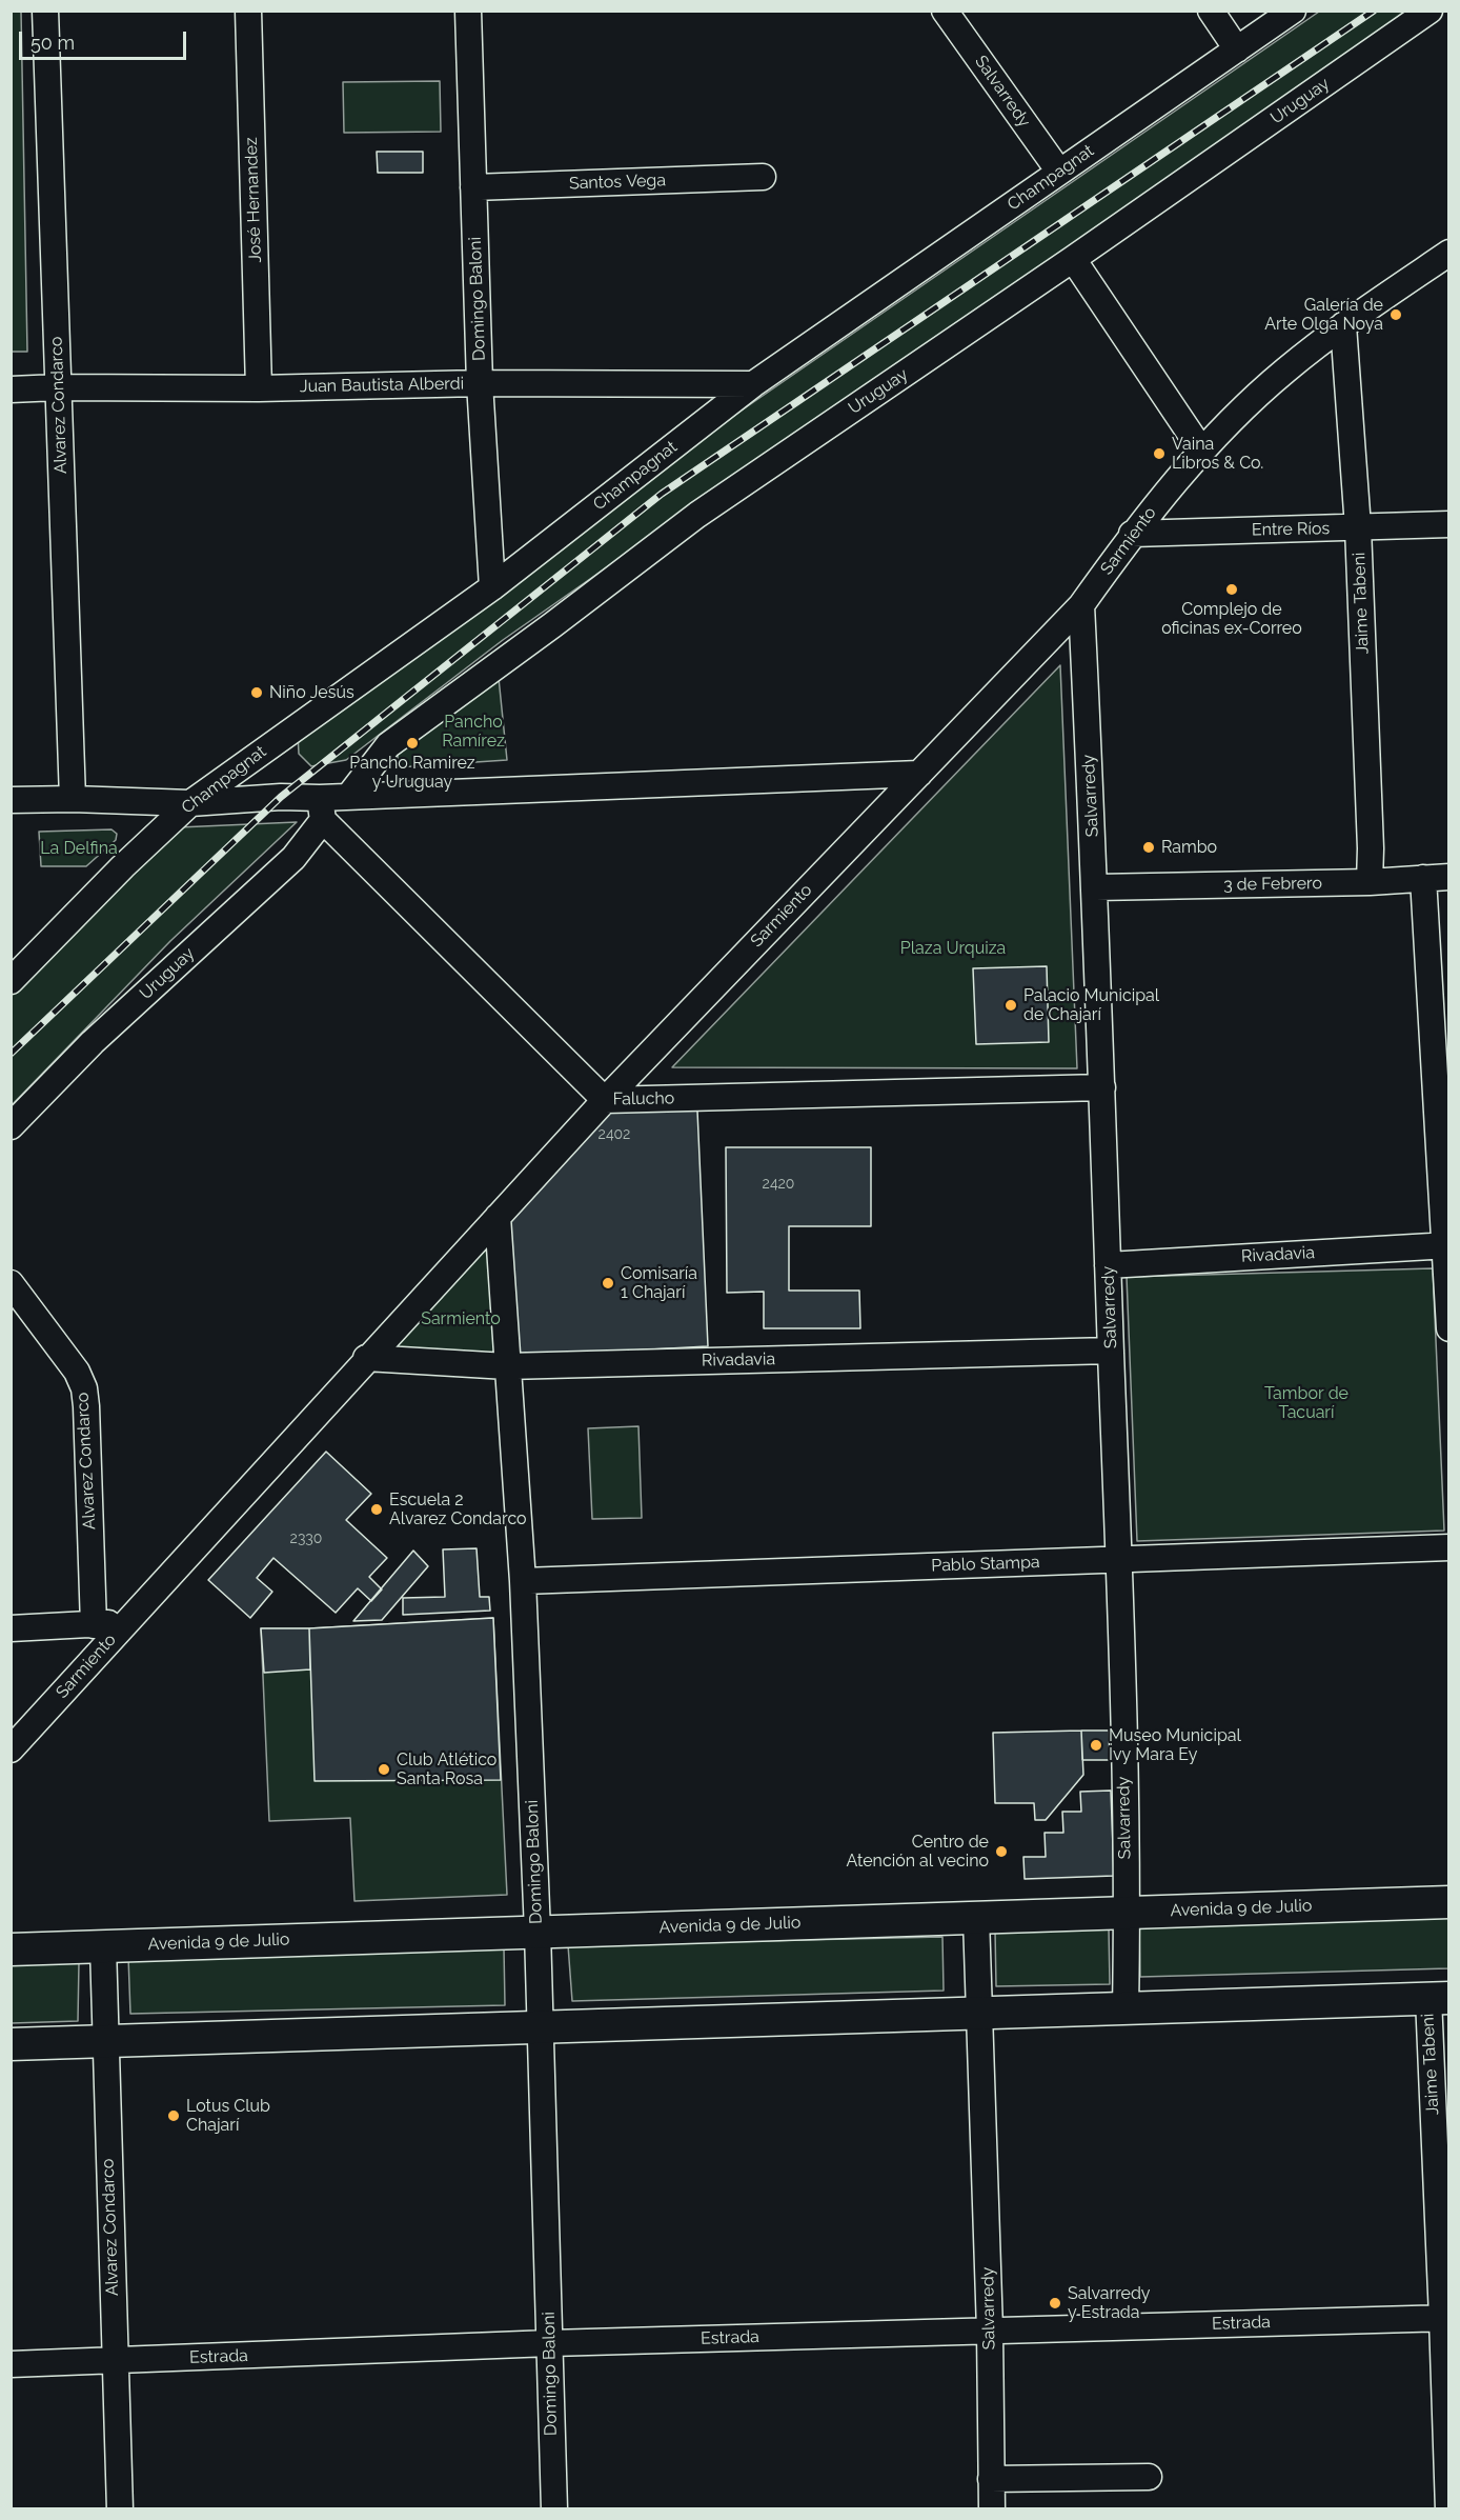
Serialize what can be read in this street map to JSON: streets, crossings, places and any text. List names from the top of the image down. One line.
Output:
{"streets":{"main road":["Avenida 9 de Julio"],"street":["Salvarredy","Uruguay","Champagnat","Santos Vega","José Hernandez","Domingo Baloni","Juan Bautista Alberdi","Alvarez Condarco","Entre Ríos","Sarmiento","Jaime Tabeni","3 de Febrero","Falucho","Rivadavia","Pablo Stampa","Estrada"]},"crossings":[["Salvarredy","Champagnat"],["Salvarredy","Sarmiento"],["Salvarredy","3 de Febrero"],["Salvarredy","Falucho"],["Salvarredy","Rivadavia"],["Salvarredy","Pablo Stampa"],["Salvarredy","Avenida 9 de Julio"],["Salvarredy","Estrada"],["Uruguay","Falucho"],["Champagnat","Domingo Baloni"],["Champagnat","Juan Bautista Alberdi"],["Santos Vega","Domingo Baloni"],["José Hernandez","Juan Bautista Alberdi"],["Domingo Baloni","Juan Bautista Alberdi"],["Domingo Baloni","Sarmiento"],["Domingo Baloni","Rivadavia"],["Domingo Baloni","Pablo Stampa"],["Domingo Baloni","Avenida 9 de Julio"],["Domingo Baloni","Estrada"],["Juan Bautista Alberdi","Alvarez Condarco"],["Alvarez Condarco","Avenida 9 de Julio"],["Alvarez Condarco","Estrada"],["Entre Ríos","Sarmiento"],["Entre Ríos","Jaime Tabeni"],["Sarmiento","Jaime Tabeni"],["Sarmiento","Falucho"],["Sarmiento","Rivadavia"],["Jaime Tabeni","3 de Febrero"],["Jaime Tabeni","Estrada"]],"parks":["Pancho Ramírez","La Delfina","Plaza Urquiza","Sarmiento","Tambor de Tacuarí"],"places":["Galería de Arte Olga Noya","Vaina Libros & Co.","Complejo de oficinas ex-Correo","Niño Jesús","Pancho Ramirez y Uruguay","Rambo","Palacio Municipal de Chajarí","Comisaría 1 Chajarí","Escuela 2 Alvarez Condarco","Museo Municipal Ivy Mara Ey","Club Atlético Santa Rosa","Centro de Atención al vecino","Lotus Club Chajarí","Salvarredy y Estrada"],"house_numbers":["2402","2420","2330"],"scale_bar":"50 m"}
